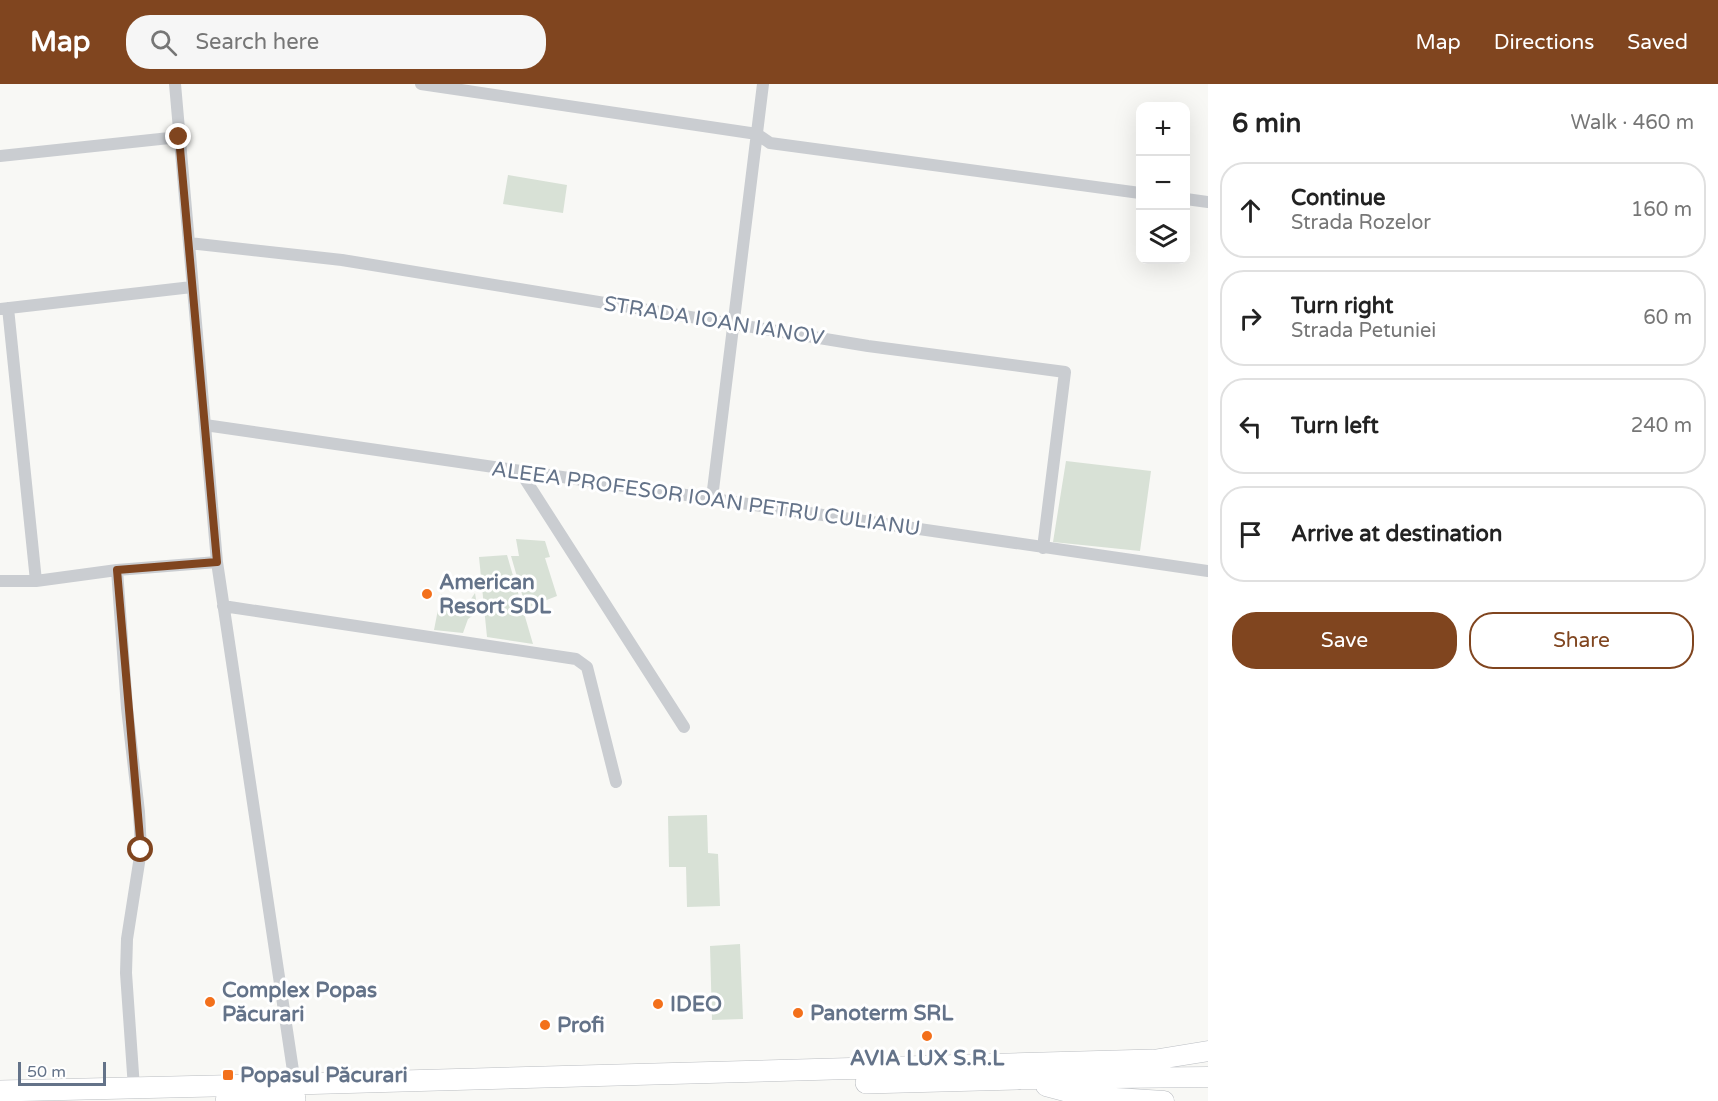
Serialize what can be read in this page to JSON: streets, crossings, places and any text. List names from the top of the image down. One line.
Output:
{"streets":{"street":["STRADA IOAN IANOV","ALEEA PROFESOR IOAN PETRU CULIANU"]},"crossings":[["STRADA IOAN IANOV","ALEEA PROFESOR IOAN PETRU CULIANU"]],"places":{"other":["American Resort SDL","Complex Popas Păcurari","IDEO","Panoterm SRL","Profi","AVIA LUX S.R.L"],"transit":["Popasul Păcurari"]},"scale_bar":"50 m","page":{"header":"Map","search":"Search here","nav":["Map","Directions","Saved"],"heading":["6 min","Walk · 460 m"],"map_buttons":["+","−"],"list":[["Continue","Strada Rozelor","160 m"],["Turn right","Strada Petuniei","60 m"],["Turn left","240 m"],"Arrive at destination"],"buttons":["Save","Share"],"scale":"50 m"}}
